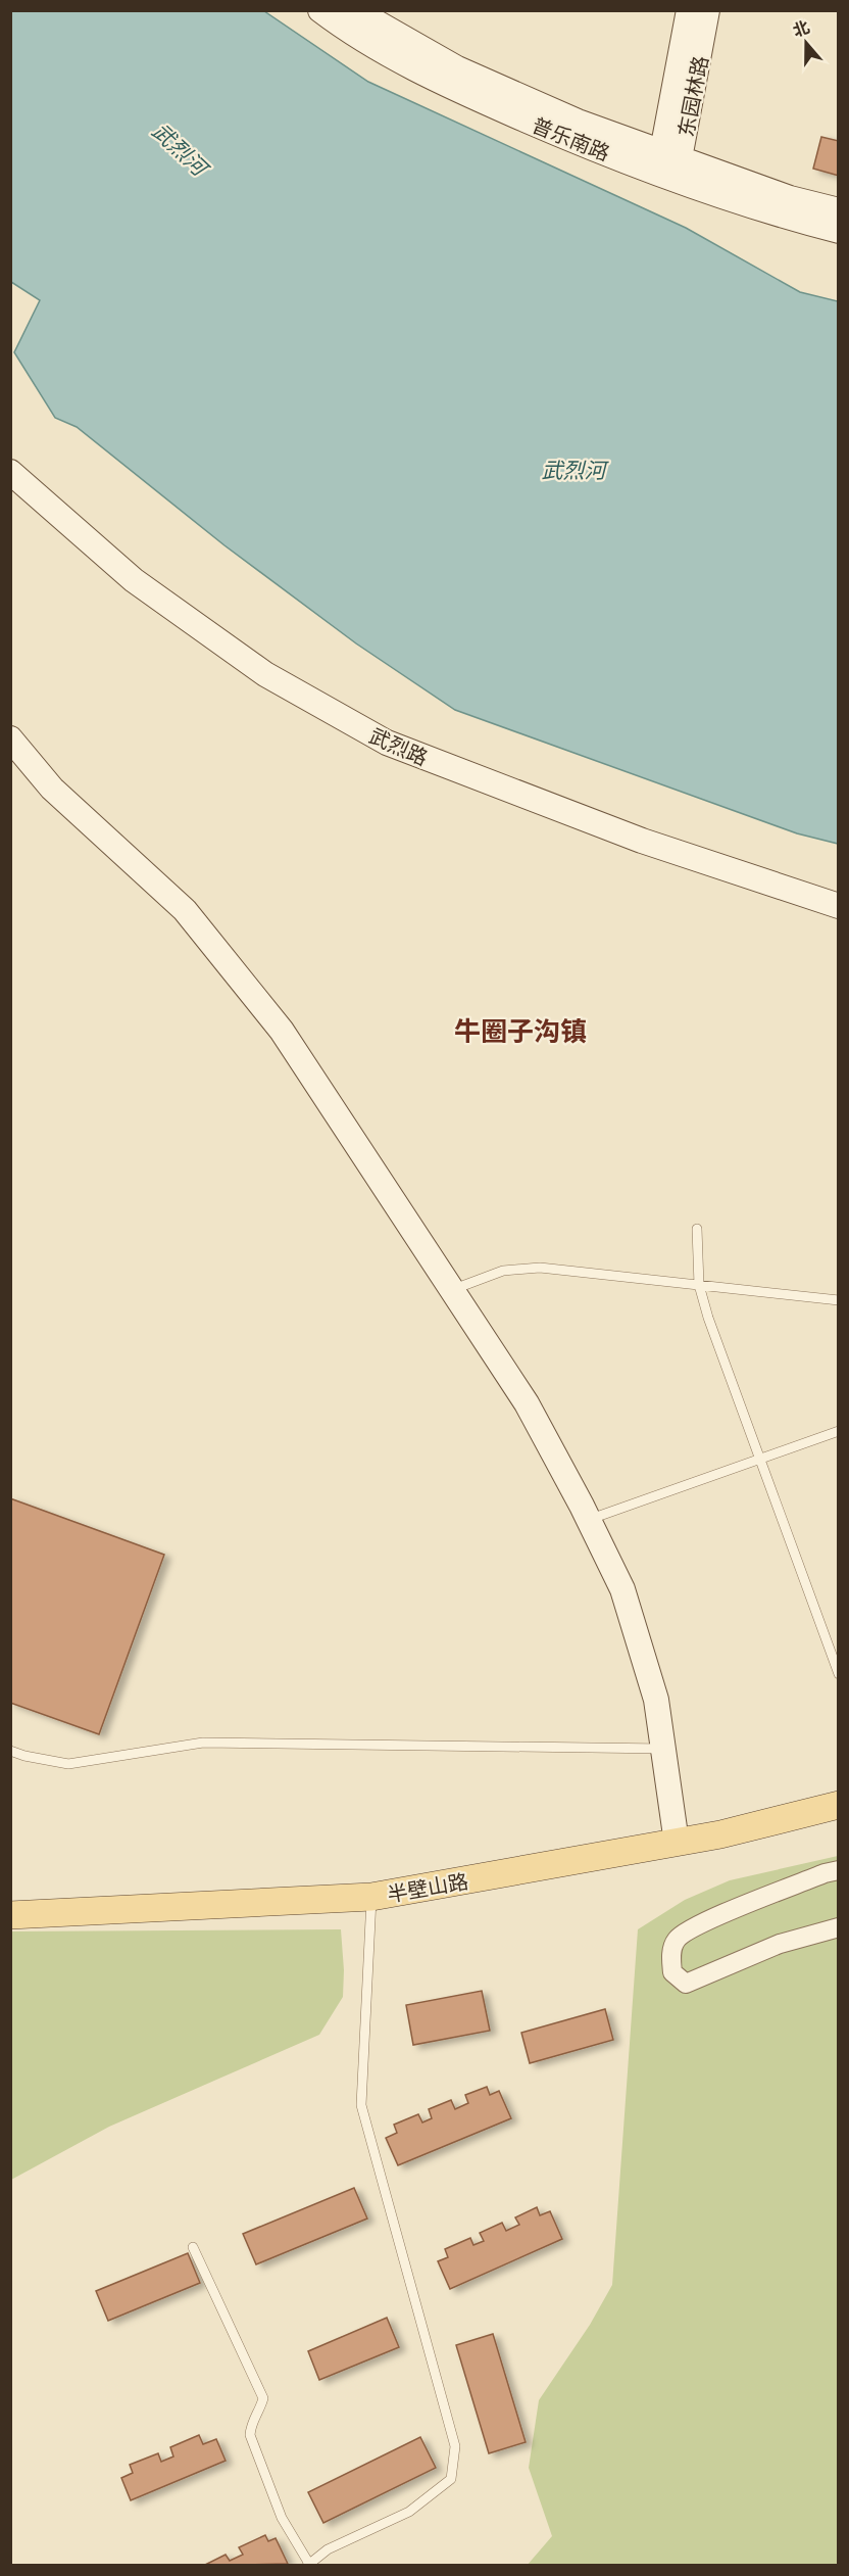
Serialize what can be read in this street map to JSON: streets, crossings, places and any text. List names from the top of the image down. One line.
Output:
{"streets":{"main road":["东园林路","普乐南路","武烈路","半壁山路"]},"crossings":[["东园林路","普乐南路"]],"districts":["牛圈子沟镇"],"water":["武烈河"],"north":"top"}
